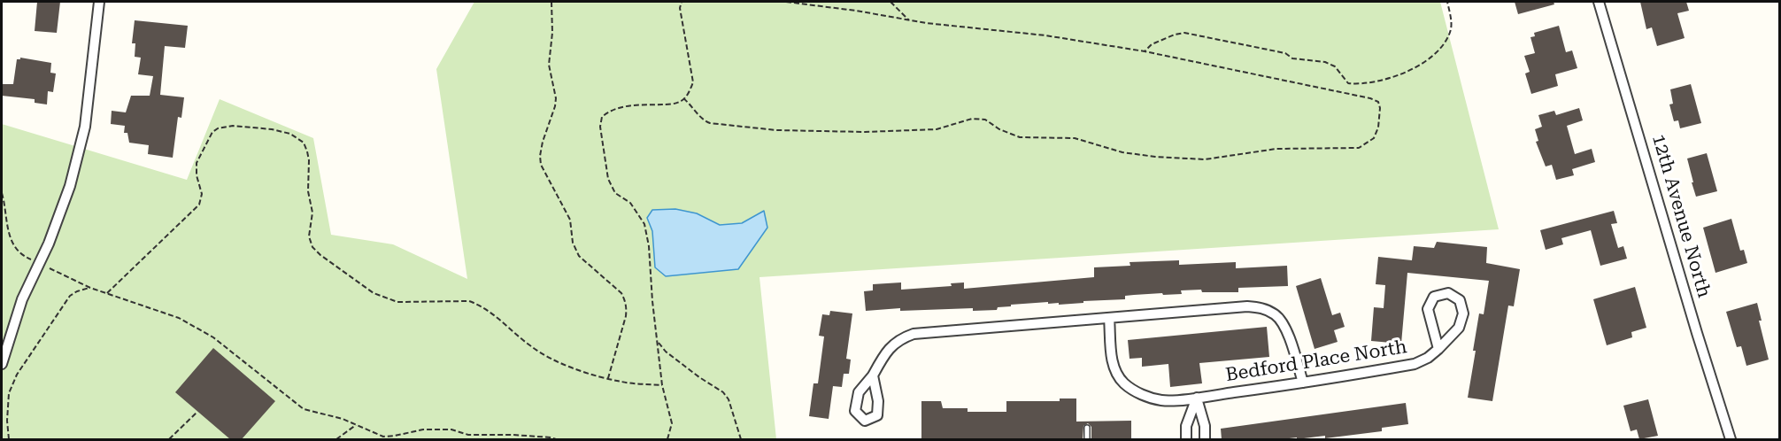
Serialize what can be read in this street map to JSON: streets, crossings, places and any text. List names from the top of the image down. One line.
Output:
{"streets":{"street":["12th Avenue North","Bedford Place North"]}}
